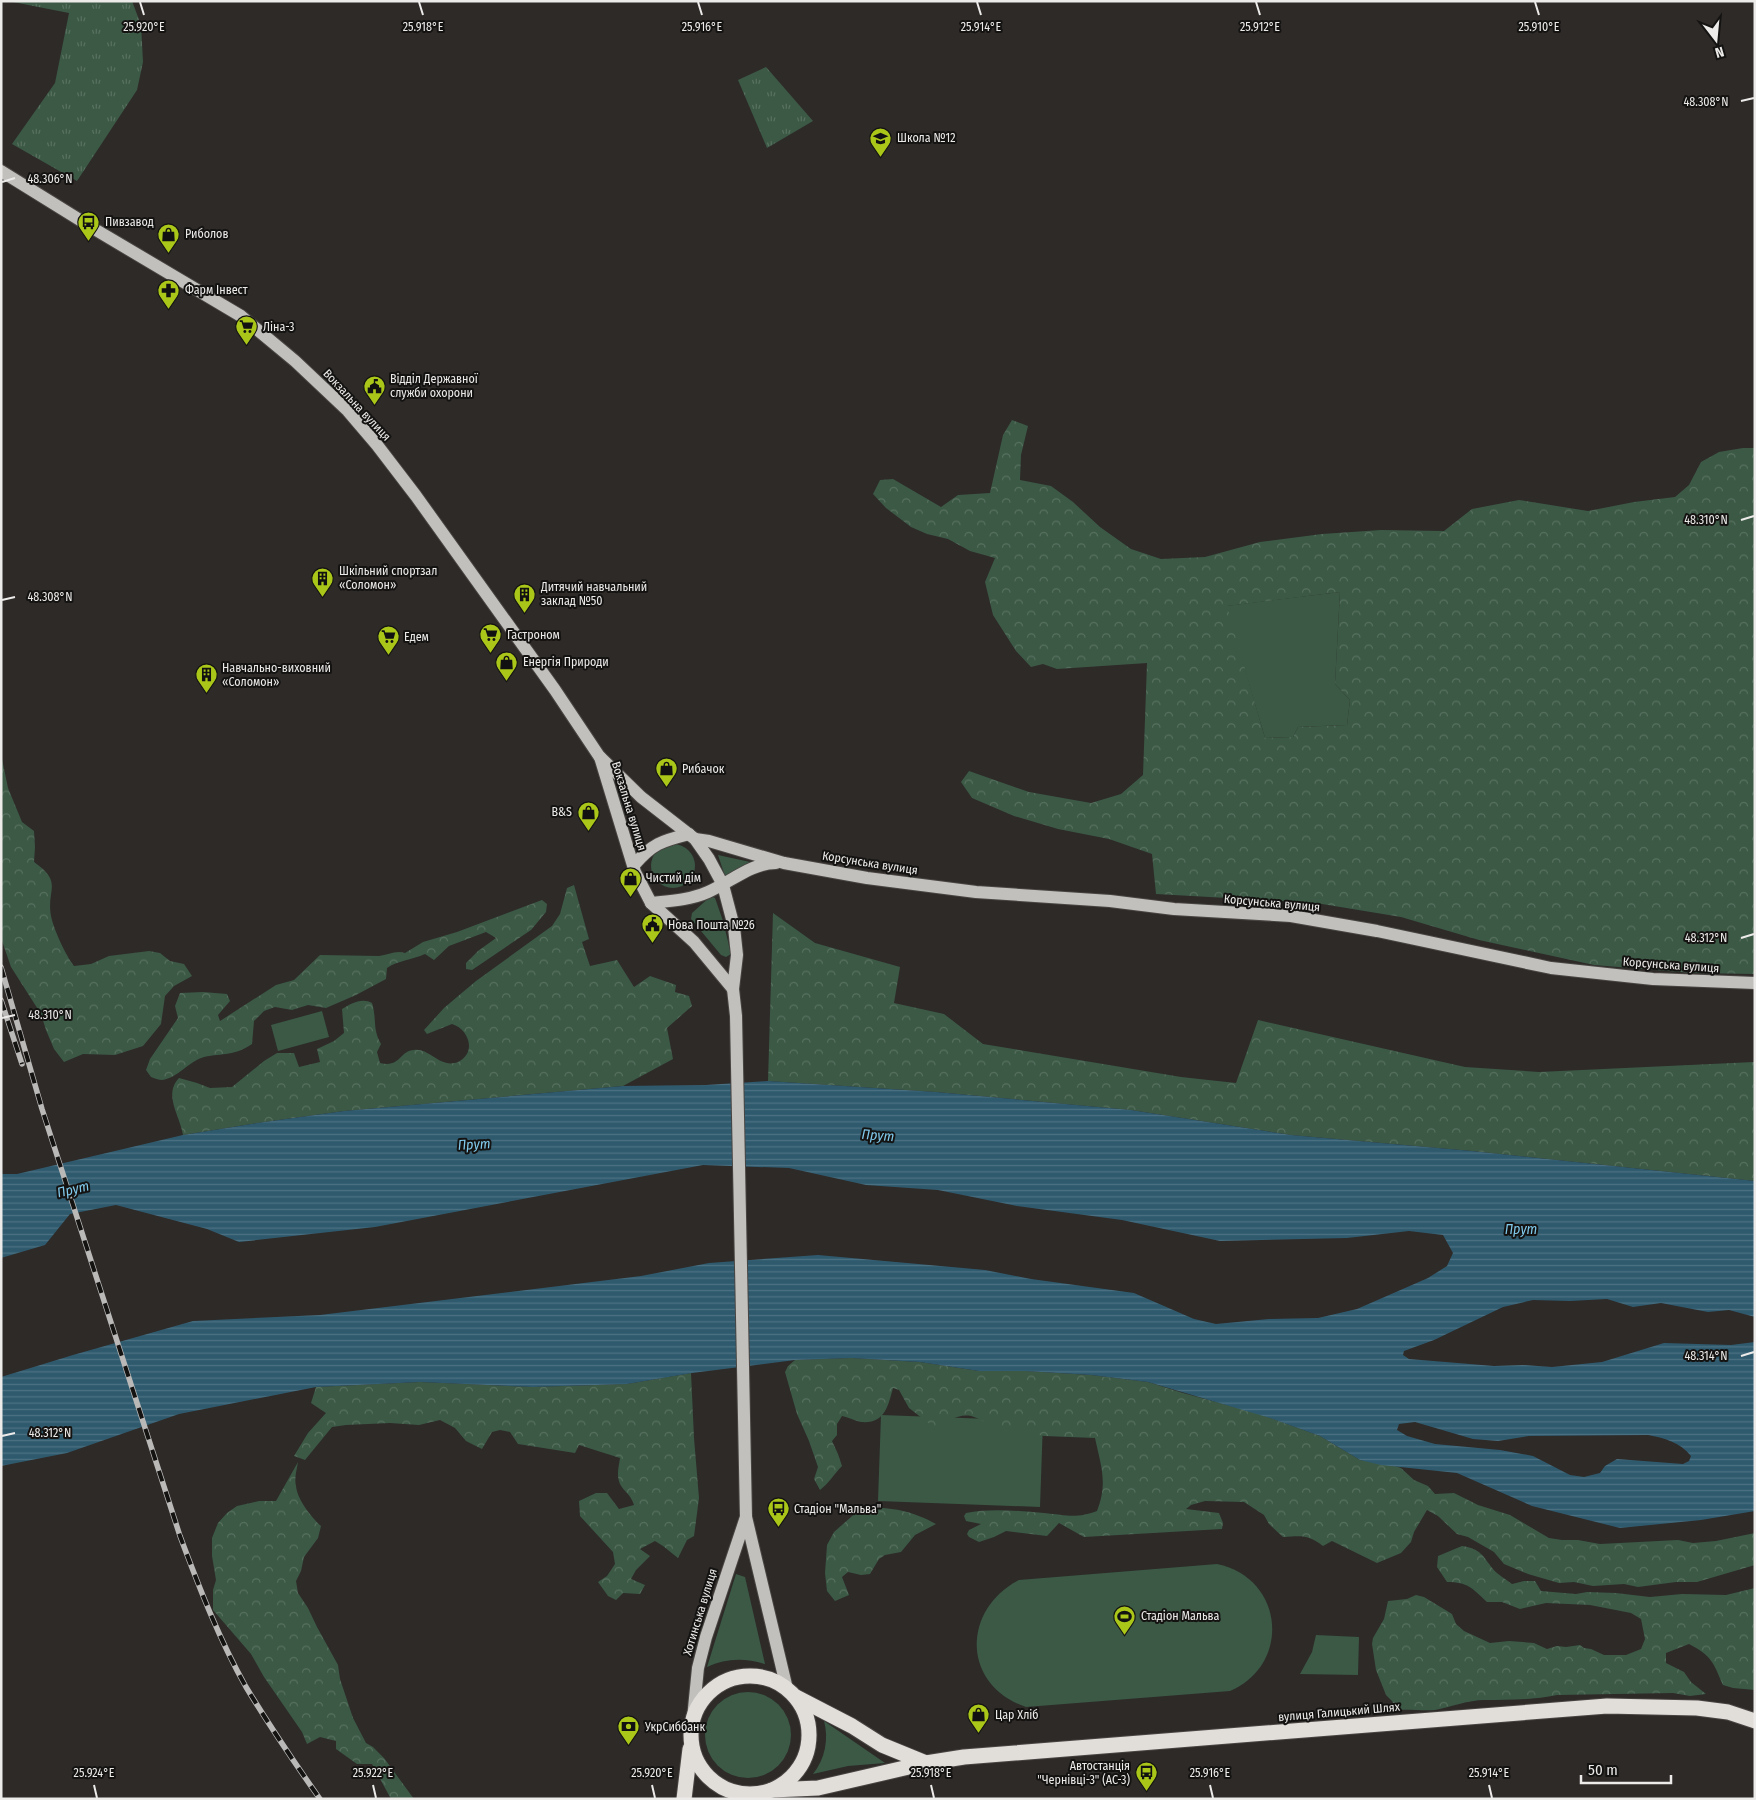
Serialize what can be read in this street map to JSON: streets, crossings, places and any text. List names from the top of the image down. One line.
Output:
{"streets":{"highway":["вулиця Галицький Шлях"],"main road":["Вокзальна вулиця","Корсунська вулиця","Хотинська вулиця"]},"crossings":[["Вокзальна вулиця","Корсунська вулиця"],["Хотинська вулиця","вулиця Галицький Шлях"]],"water":["Прут"],"places":{"school or university":["Школа №12"],"bus stop":["Пивзавод","Стадіон \"Мальва\"","Автостанція \"Чернівці-3\" (АС-3)"],"shop":["Риболов","Енергія Природи","Рибачок","B&S","Чистий дім","Цар Хліб"],"pharmacy":["Фарм Інвест"],"supermarket":["Ліна-3","Гастроном","Едем"],"public building":["Відділ Державної служби охорони","Нова Пошта №26"],"building":["Шкільний спортзал «Соломон»","Дитячий навчальний заклад №50","Навчально-виховний «Соломон»"],"sports":["Стадіон Мальва"],"bank":["УкрСиббанк"]},"scale_bar":"50 m","north":"bottom","coordinates":["25.920°E","25.918°E","25.916°E","25.914°E","25.912°E","25.910°E","48.308°N","48.306°N","48.310°N","48.312°N","48.314°N","25.924°E","25.922°E"]}
